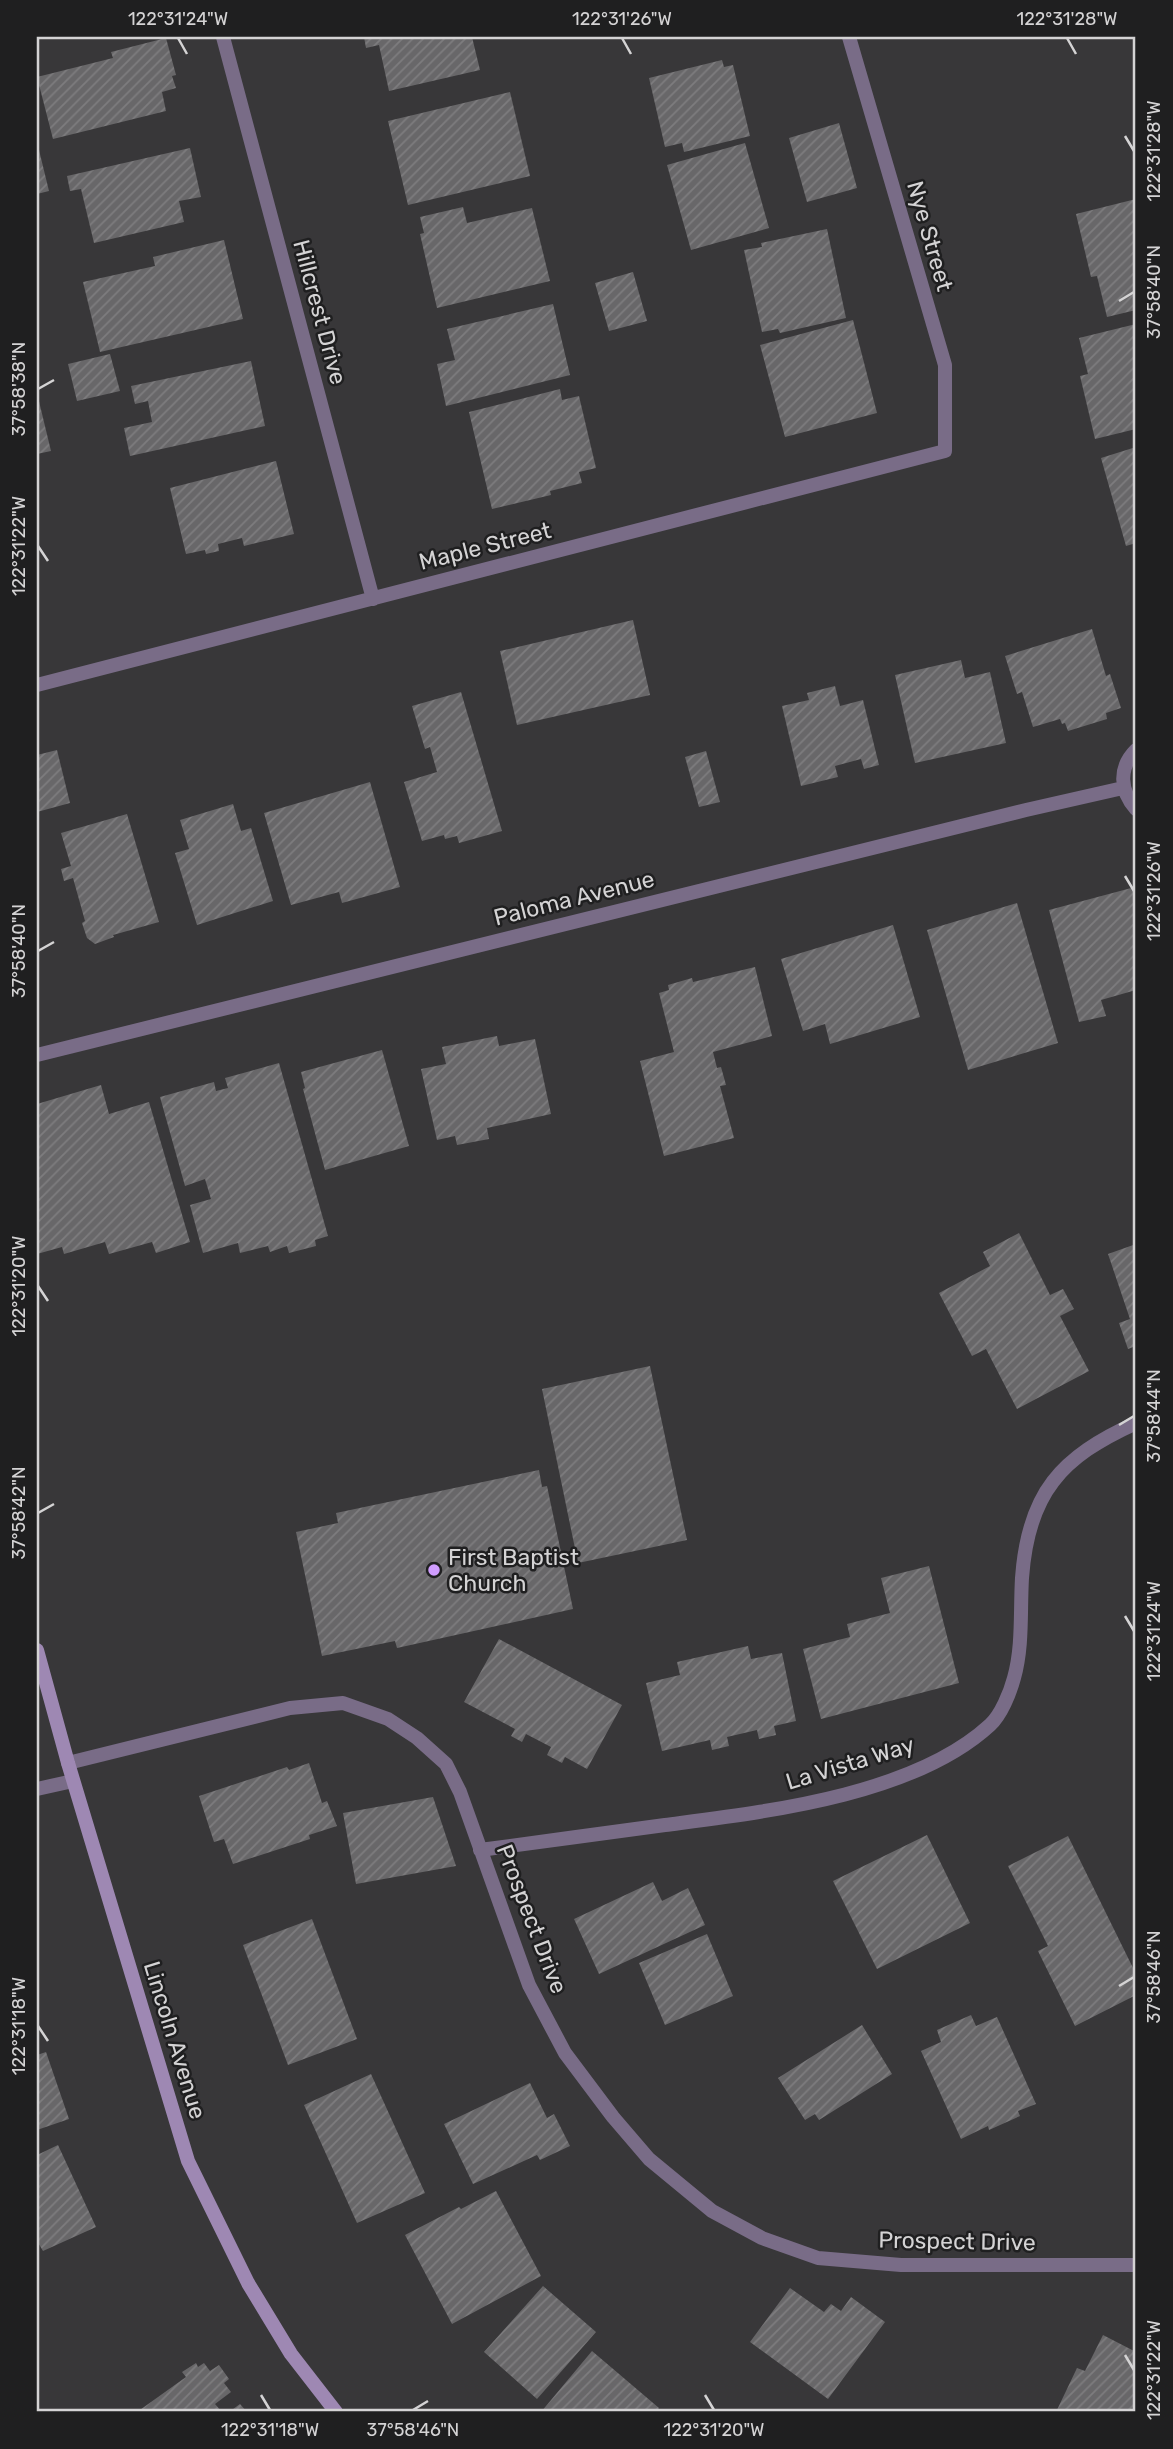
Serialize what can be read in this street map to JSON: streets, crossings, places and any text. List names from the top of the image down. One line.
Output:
{"streets":{"main road":["Lincoln Avenue"],"street":["Nye Street","Hillcrest Drive","Maple Street","Paloma Avenue","La Vista Way","Prospect Drive"]},"crossings":[["Nye Street","Maple Street"],["Hillcrest Drive","Maple Street"],["La Vista Way","Prospect Drive"],["Prospect Drive","Lincoln Avenue"]],"places":["First Baptist Church"],"coordinates":["122°31'24\"W","122°31'26\"W","122°31'28\"W","37°58'40\"N","37°58'38\"N","122°31'22\"W","122°31'20\"W","37°58'44\"N","37°58'42\"N","37°58'46\"N","122°31'18\"W"]}
